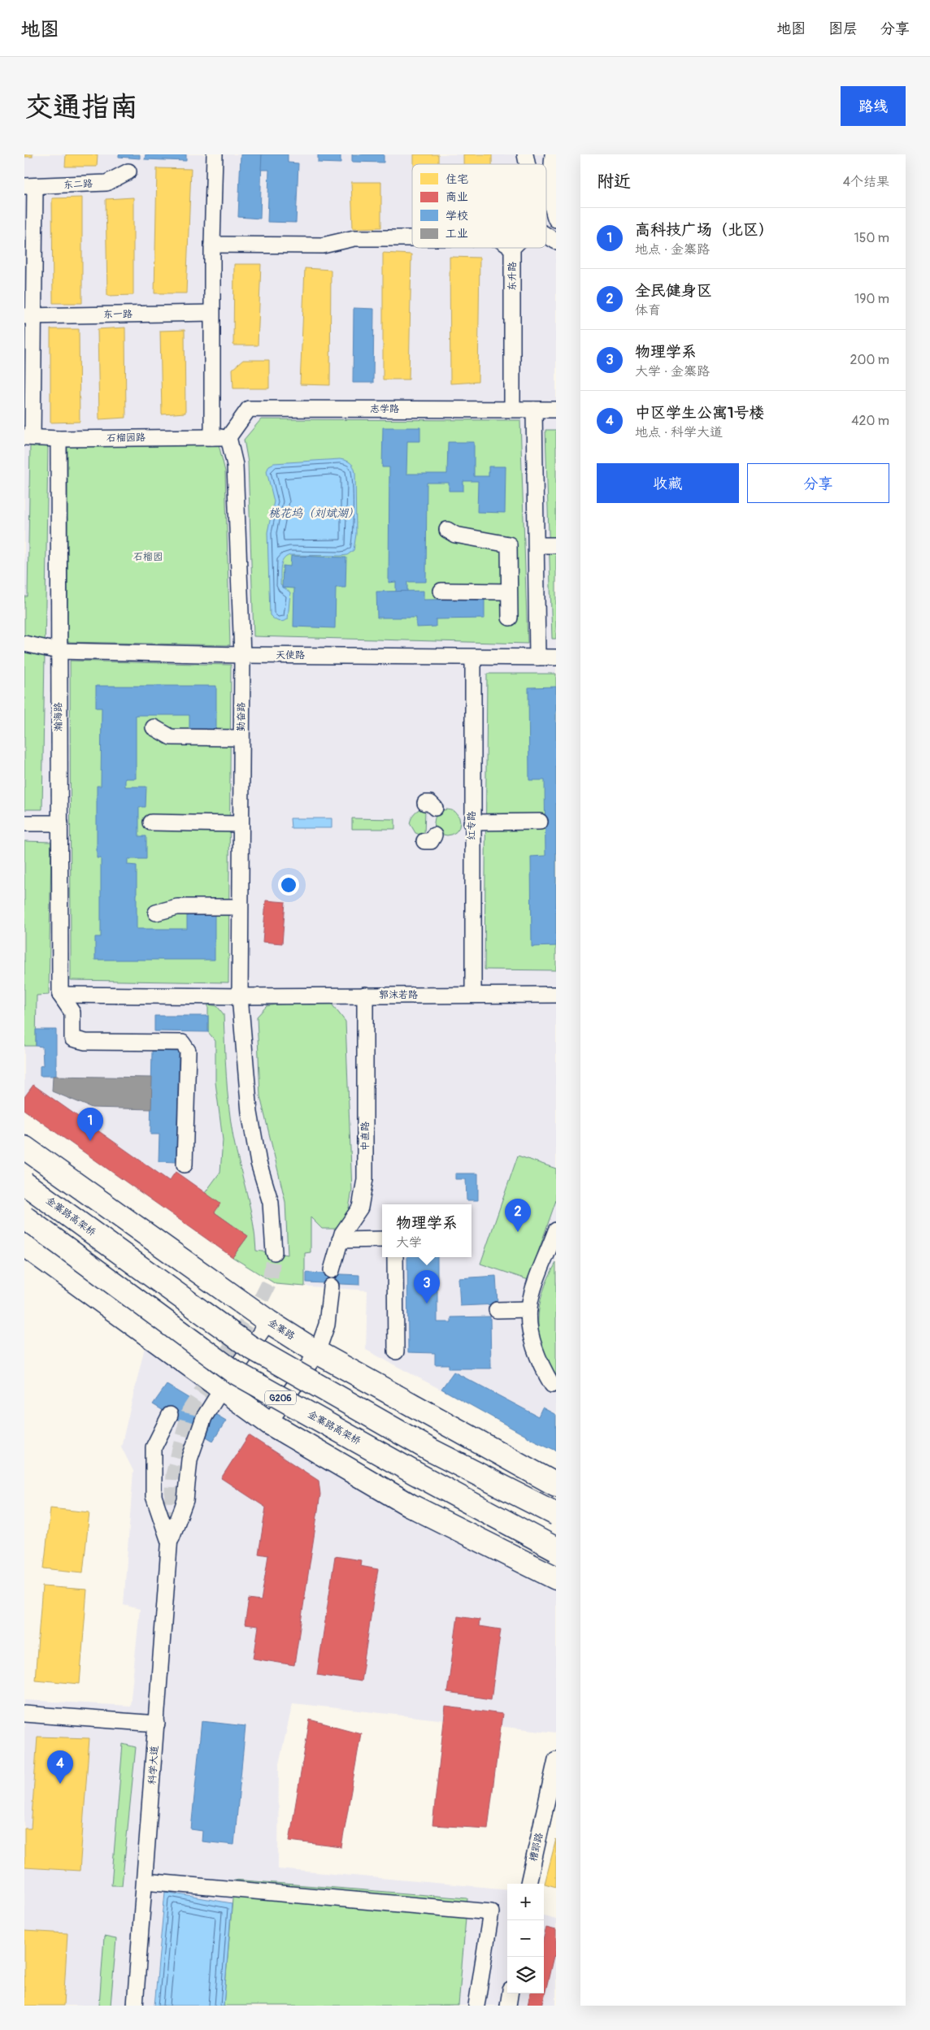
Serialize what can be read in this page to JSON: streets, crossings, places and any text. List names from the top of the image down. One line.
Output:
{"streets":{"highway":["金寨路高架桥","金寨路","G206"],"street":["东二路","东升路","东一路","志学路","石榴园路","天使路","瀚海路","勤奋路","红专路","郭沫若路","中直路","科学大道","槽郢路"]},"crossings":[["东升路","志学路"],["志学路","石榴园路"],["志学路","勤奋路"],["石榴园路","瀚海路"],["石榴园路","勤奋路"],["天使路","瀚海路"],["天使路","勤奋路"],["天使路","红专路"],["瀚海路","郭沫若路"],["勤奋路","郭沫若路"],["红专路","郭沫若路"],["郭沫若路","中直路"]],"water":["桃花坞（刘斌湖）"],"parks":["石榴园"],"legend":["住宅","商业","学校","工业"],"page":{"header":"地图","nav":["地图","图层","分享"],"buttons":["路线",["收藏","分享"]],"title":"交通指南","heading":["附近","4个结果"],"list":[{"mark":"1","name":"高科技广场（北区）","note":"地点 · 金寨路","value":"150 m"},{"mark":"2","name":"全民健身区","note":"体育","value":"190 m"},{"mark":"3","name":"物理学系","note":"大学 · 金寨路","value":"200 m"},{"mark":"4","name":"中区学生公寓1号楼","note":"地点 · 科学大道","value":"420 m"}],"pins":["1","2","3","4"],"popup":["物理学系","大学"],"map_buttons":["+","−"]}}
